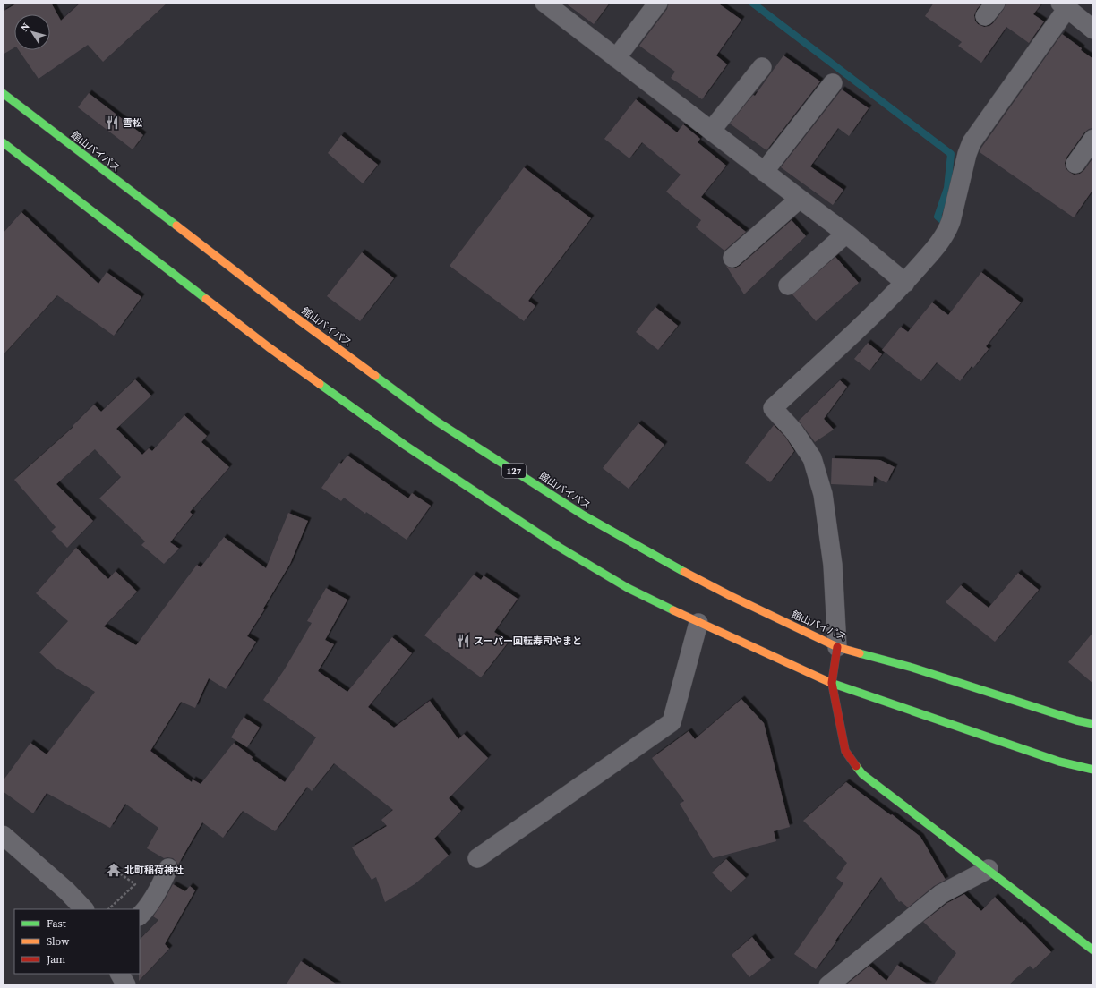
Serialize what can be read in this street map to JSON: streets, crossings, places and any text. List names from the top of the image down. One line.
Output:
{"streets":{"main road":["館山バイパス","127"]},"places":{"restaurant":["雪松","スーパー回転寿司やまと"],"temple":["北町稲荷神社"]},"legend":["Fast","Slow","Jam"],"north":"top left"}
